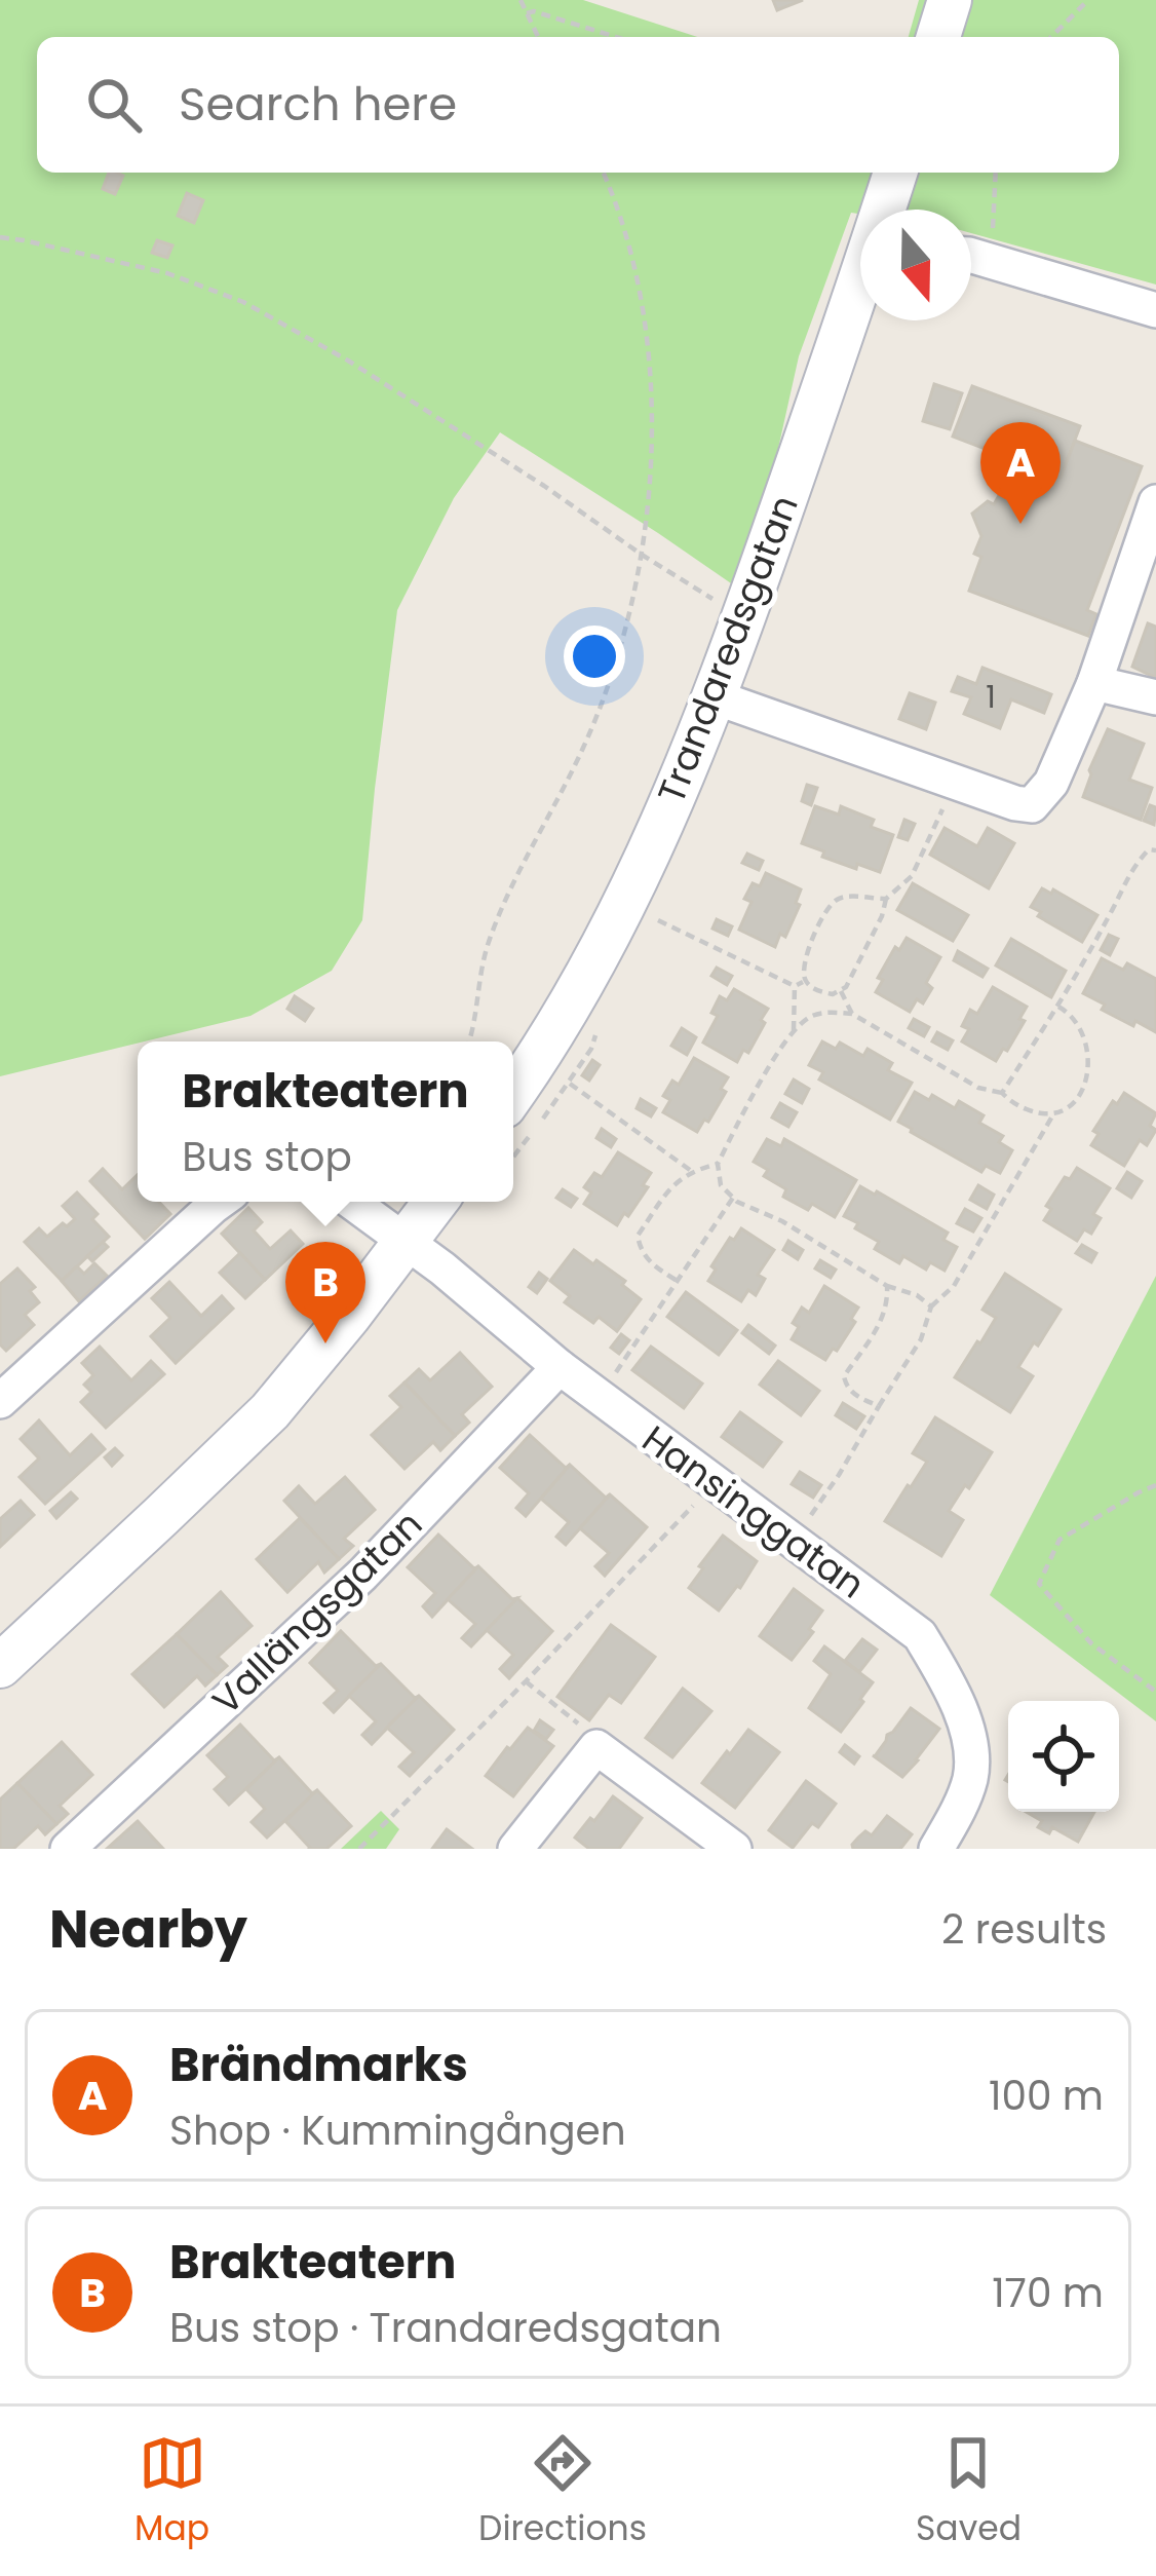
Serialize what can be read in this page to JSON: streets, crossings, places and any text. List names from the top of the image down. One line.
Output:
{"streets":{"street":["Trandaredsgatan","Hansinggatan","Vallängsgatan"]},"crossings":[["Hansinggatan","Vallängsgatan"]],"house_numbers":["1"],"north":"bottom","page":{"search":"Search here","pins":["A","B"],"popup":["Brakteatern","Bus stop"],"heading":["Nearby","2 results"],"list":[{"mark":"A","name":"Brändmarks","note":"Shop · Kummingången","value":"100 m"},{"mark":"B","name":"Brakteatern","note":"Bus stop · Trandaredsgatan","value":"170 m"}],"nav":["Map","Directions","Saved"]}}
